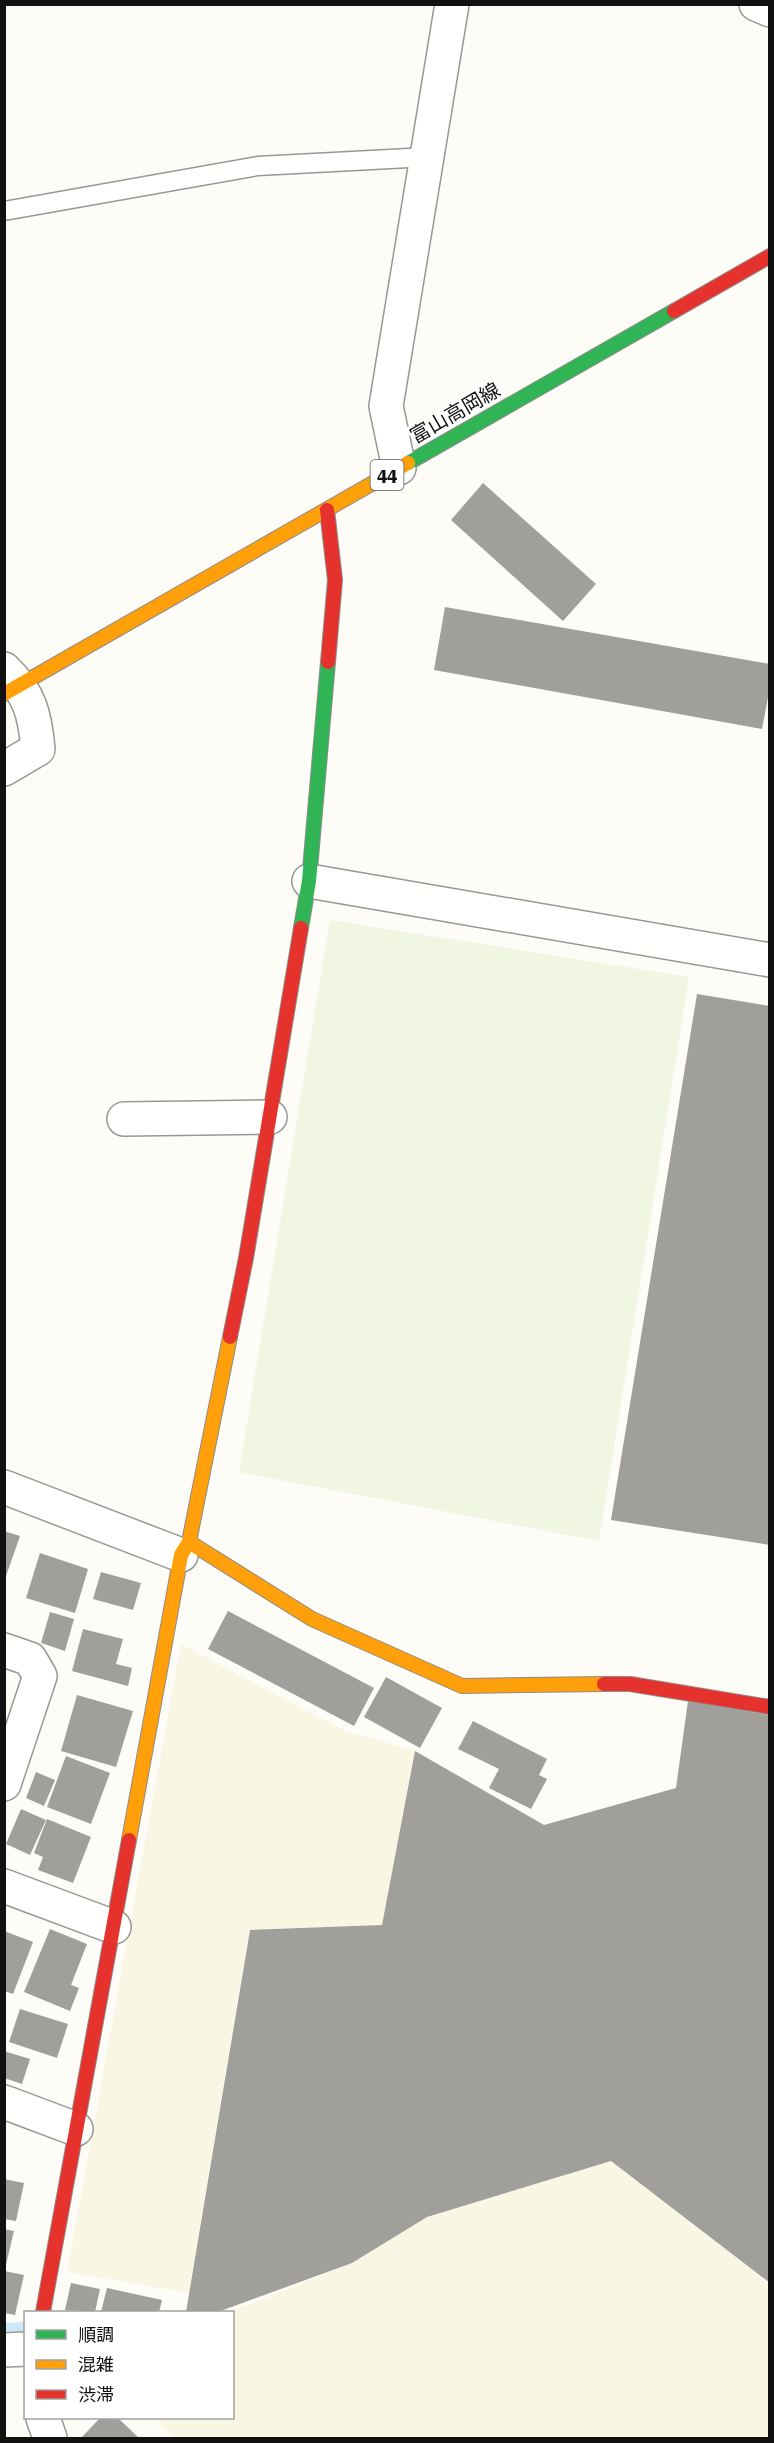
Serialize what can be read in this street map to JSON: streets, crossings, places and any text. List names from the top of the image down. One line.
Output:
{"streets":{"street":["富山高岡線","44"]},"legend":["順調","混雑","渋滞"]}
